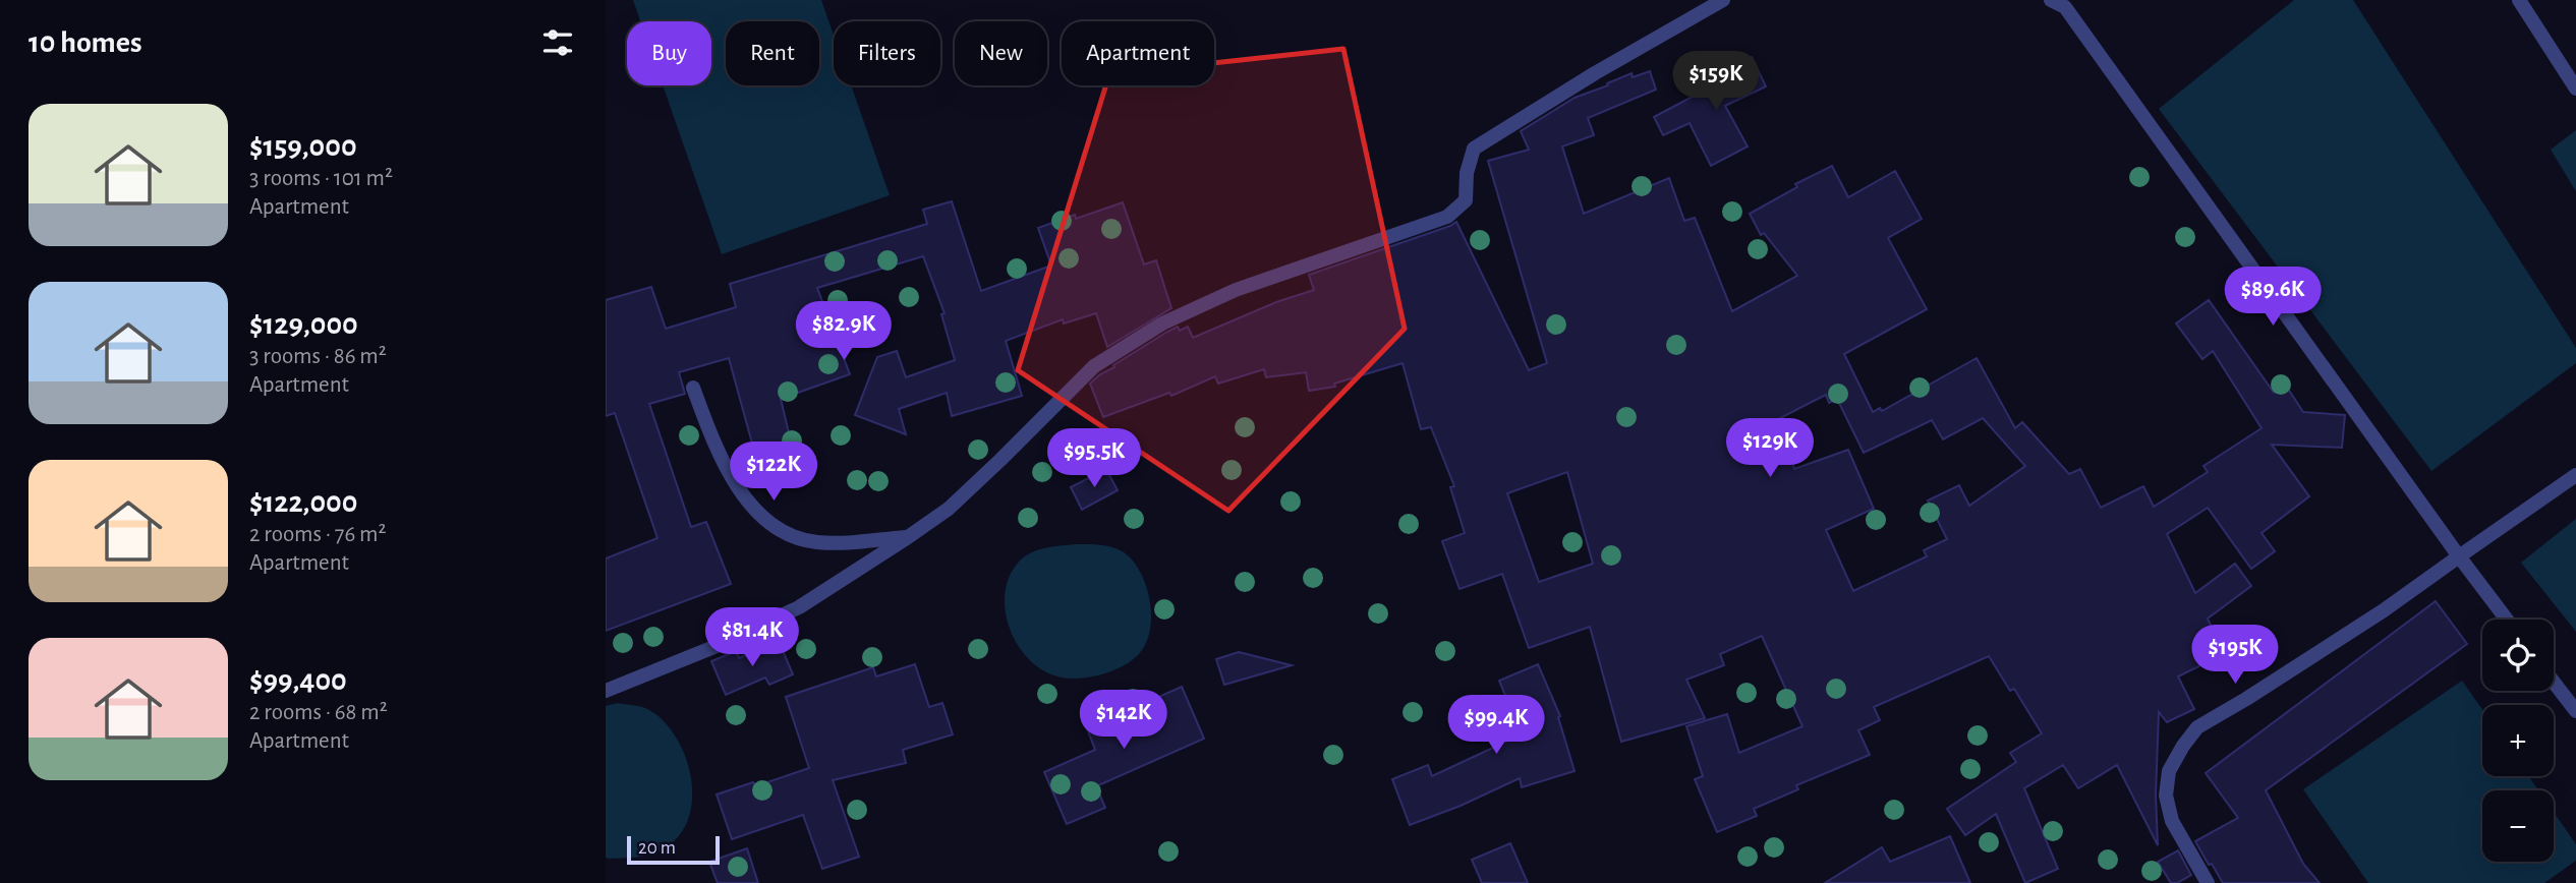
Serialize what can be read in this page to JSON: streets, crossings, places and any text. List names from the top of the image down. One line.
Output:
{"scale_bar":"20 m","page":{"heading":"10 homes","chip":["Buy","Rent","Filters","New","Apartment"],"price":["$159K","$89.6K","$82.9K","$129K","$95.5K","$122K","$81.4K","$195K","$142K","$99.4K"],"list":[{"name":"$159,000","note":"3 rooms · 101 m² · Apartment"},{"name":"$129,000","note":"3 rooms · 86 m² · Apartment"},{"name":"$122,000","note":"2 rooms · 76 m² · Apartment"},{"name":"$99,400","note":"2 rooms · 68 m² · Apartment"}],"map_buttons":["+","−"],"scale":"20 m"}}
